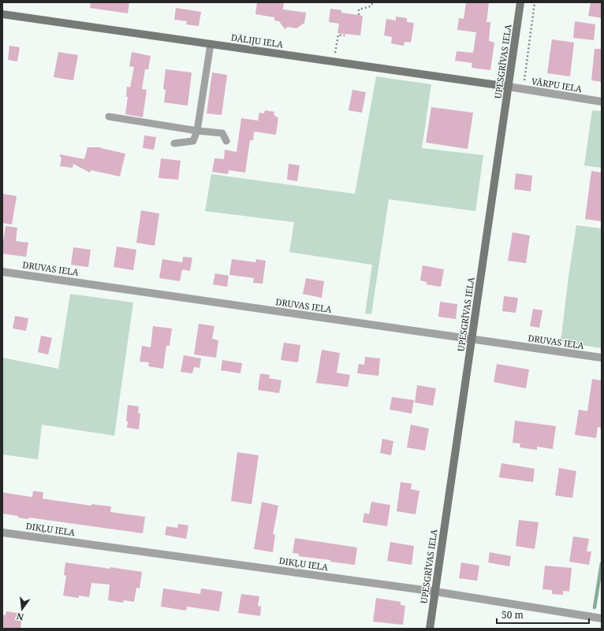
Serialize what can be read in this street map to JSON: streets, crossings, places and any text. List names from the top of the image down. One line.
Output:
{"streets":{"street":["DĀLIJU IELA","UPESGRĪVAS IELA","VĀRPU IELA","DRUVAS IELA","DIKĻU IELA"]},"crossings":[["DĀLIJU IELA","UPESGRĪVAS IELA"],["DĀLIJU IELA","VĀRPU IELA"],["UPESGRĪVAS IELA","VĀRPU IELA"],["UPESGRĪVAS IELA","DRUVAS IELA"],["UPESGRĪVAS IELA","DIKĻU IELA"]],"scale_bar":"50 m","north":"bottom"}
